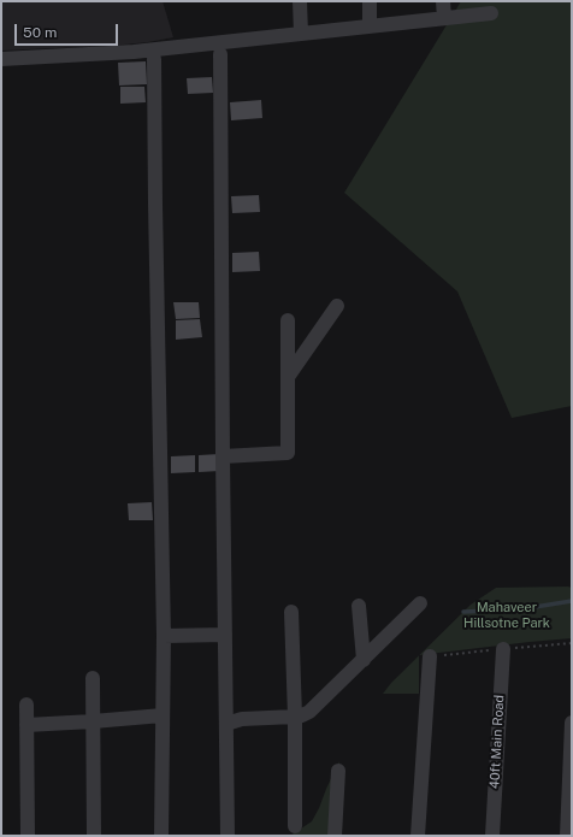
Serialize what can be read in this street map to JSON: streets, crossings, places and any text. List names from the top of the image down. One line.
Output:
{"streets":{"street":["40ft Main Road"]},"parks":["Mahaveer Hillsotne Park"],"scale_bar":"50 m"}
